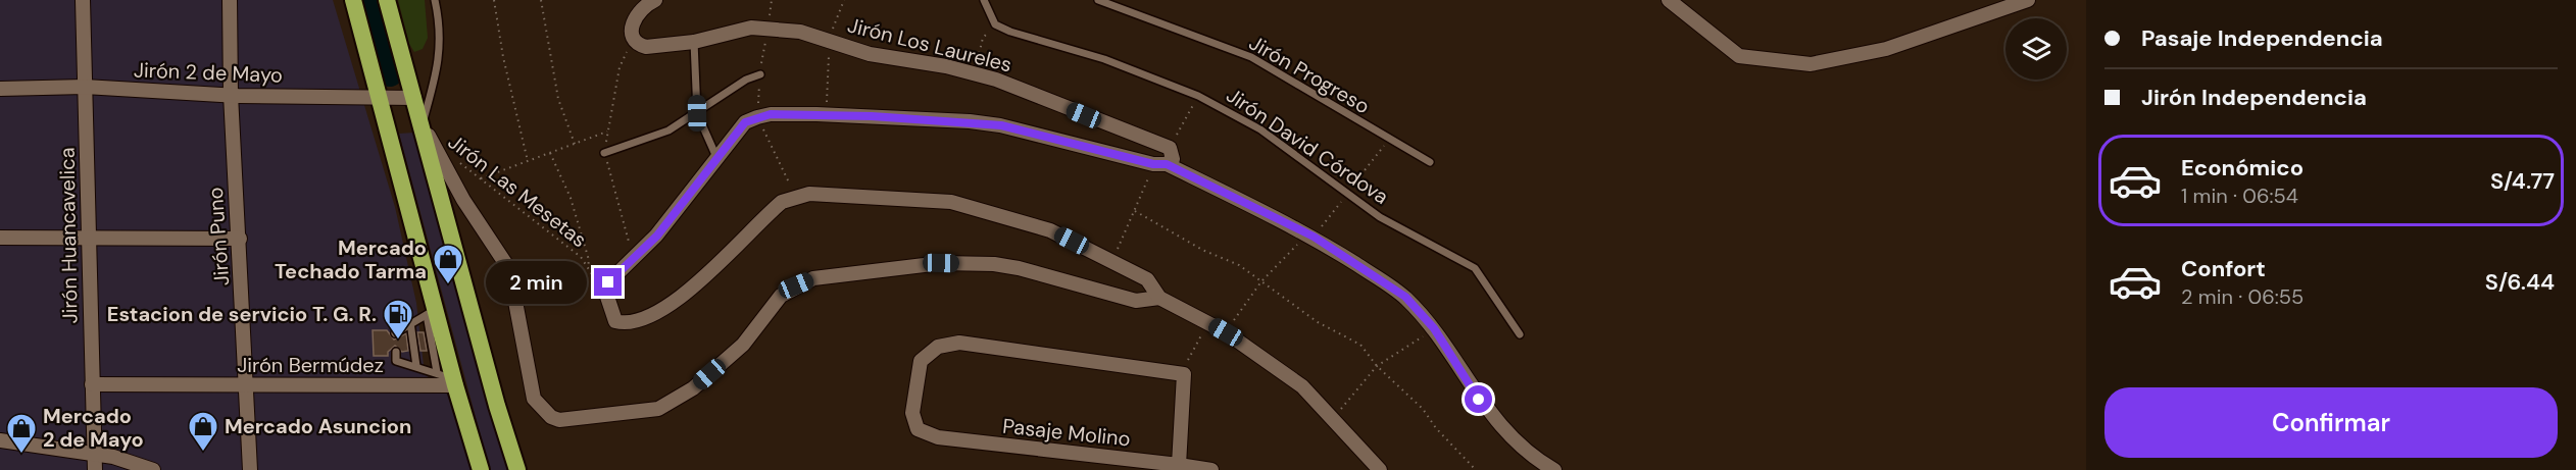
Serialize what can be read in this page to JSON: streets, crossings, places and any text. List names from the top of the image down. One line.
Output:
{"streets":{"street":["Jirón Los Laureles","Jirón 2 de Mayo","Jirón Huancavelica","Jirón Puno","Jirón Bermúdez","Pasaje Molino"],"lane":["Jirón Progreso","Jirón David Córdova"],"path":["Jirón Las Mesetas"]},"crossings":[["Jirón 2 de Mayo","Jirón Huancavelica"],["Jirón 2 de Mayo","Jirón Puno"],["Jirón Huancavelica","Jirón Bermúdez"],["Jirón Puno","Jirón Bermúdez"]],"places":{"shop":["Mercado Techado Tarma","Mercado Asuncion","Mercado 2 de Mayo"],"fuel station":["Estacion de servicio T. G. R."]},"page":{"banner":["Pasaje Independencia","Jirón Independencia"],"list":[{"name":"Económico","note":"1 min · 06:54","value":"S/4.77"},{"name":"Confort","note":"2 min · 06:55","value":"S/6.44"}],"bubble":"2 min","buttons":"Confirmar"}}
